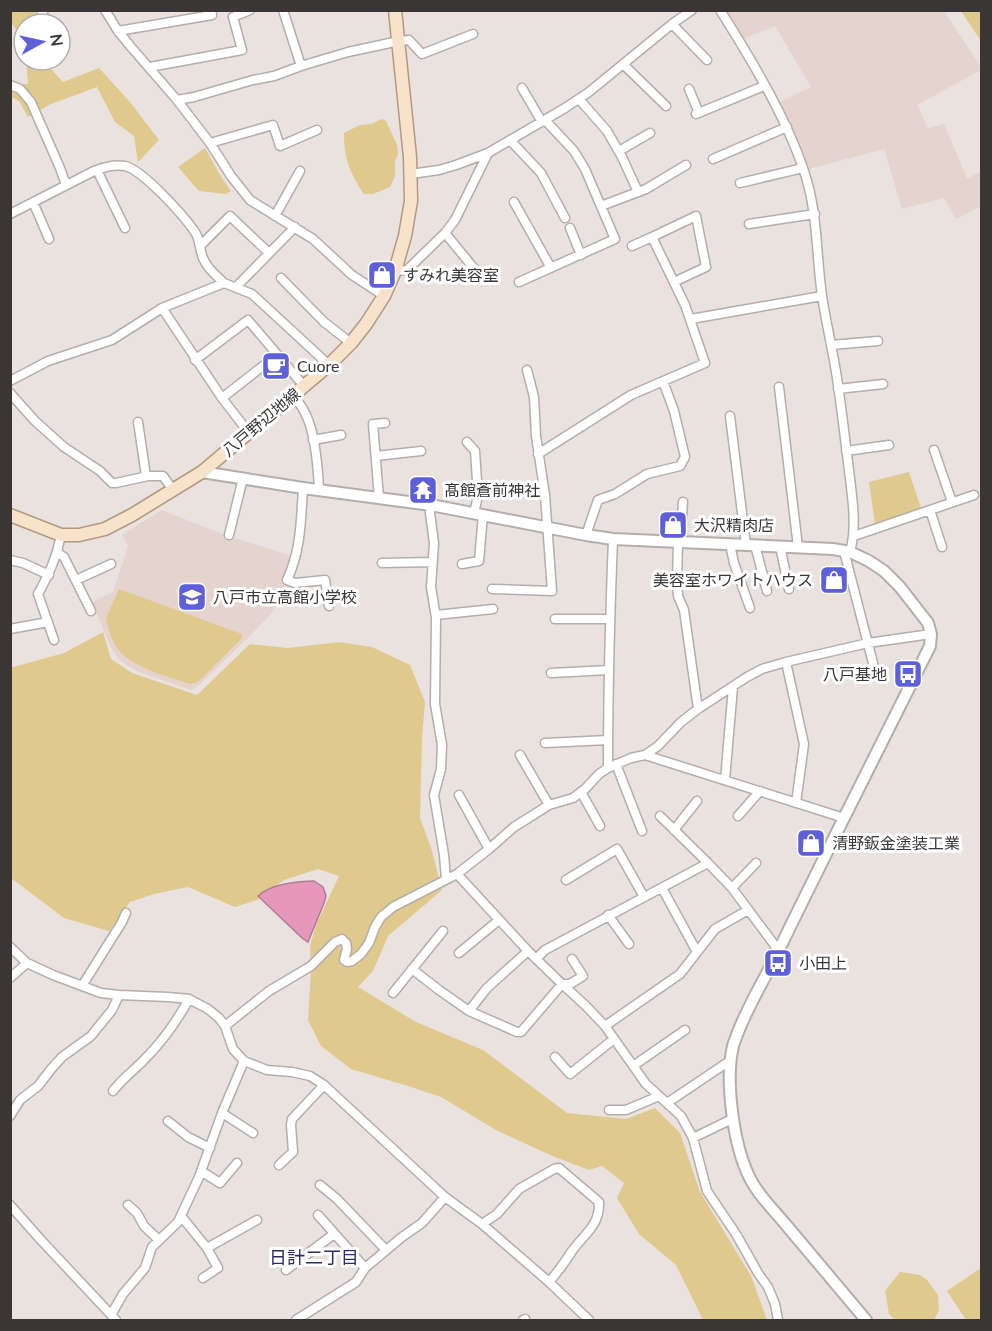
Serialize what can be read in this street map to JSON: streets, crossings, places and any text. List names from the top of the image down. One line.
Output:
{"streets":{"main road":["八戸野辺地線"]},"districts":["日計二丁目"],"places":{"shop":["すみれ美容室","大沢精肉店","美容室ホワイトハウス","清野鈑金塗装工業"],"cafe":["Cuore"],"temple":["髙館蒼前神社"],"school or university":["八戸市立高館小学校"],"bus stop":["八戸基地","小田上"]},"north":"right"}
